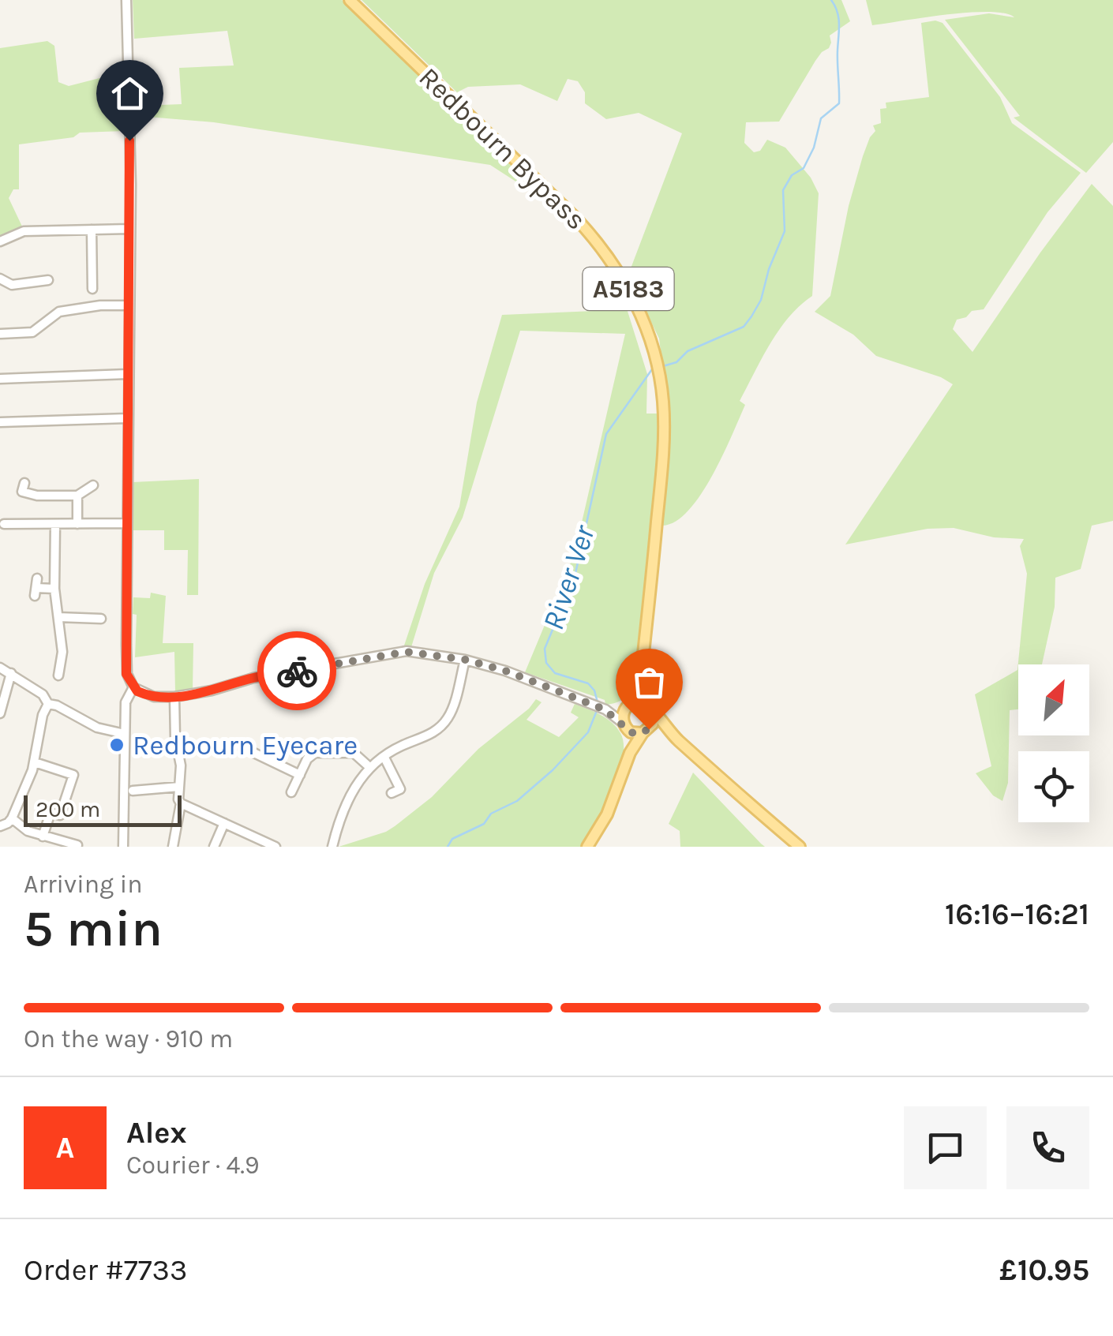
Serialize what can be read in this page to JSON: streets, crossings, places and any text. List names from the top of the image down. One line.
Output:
{"streets":{"main road":["Redbourn Bypass","A5183"]},"water":["River Ver"],"places":["Redbourn Eyecare"],"scale_bar":"200 m","north":"top right","page":{"scale":"200 m","heading":["5 min","Arriving in","16:16–16:21"],"panel":["Alex","Courier · 4.9","Order #7733","£10.95"],"bar":"On the way · 910 m","round":"A"}}
